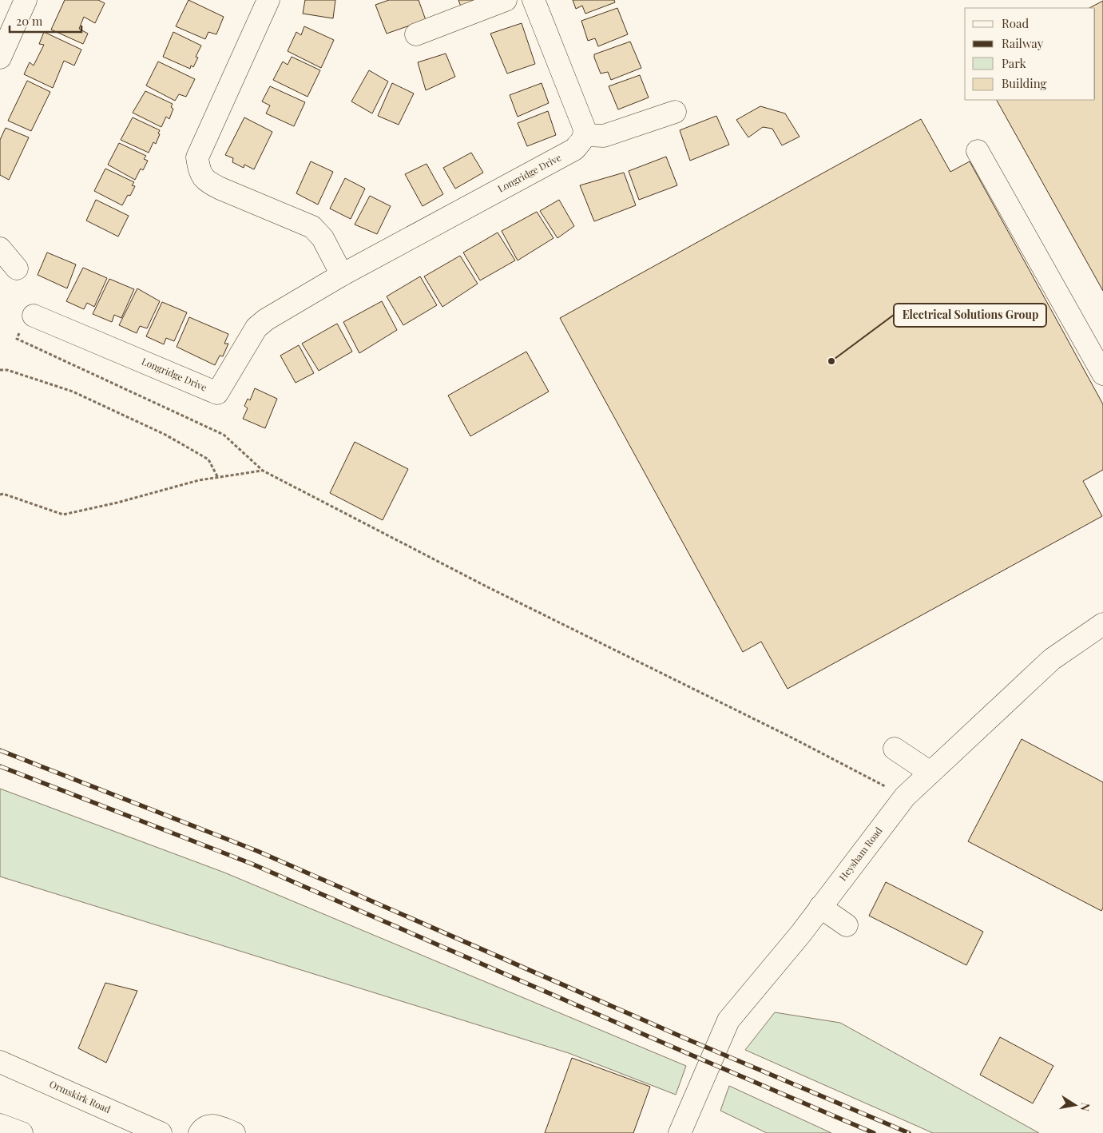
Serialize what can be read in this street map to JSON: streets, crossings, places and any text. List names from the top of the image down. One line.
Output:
{"streets":{"main road":["Longridge Drive","Heysham Road","Ormskirk Road"]},"places":["Electrical Solutions Group"],"legend":["Road","Railway","Park","Building"],"scale_bar":"20 m","north":"right"}
